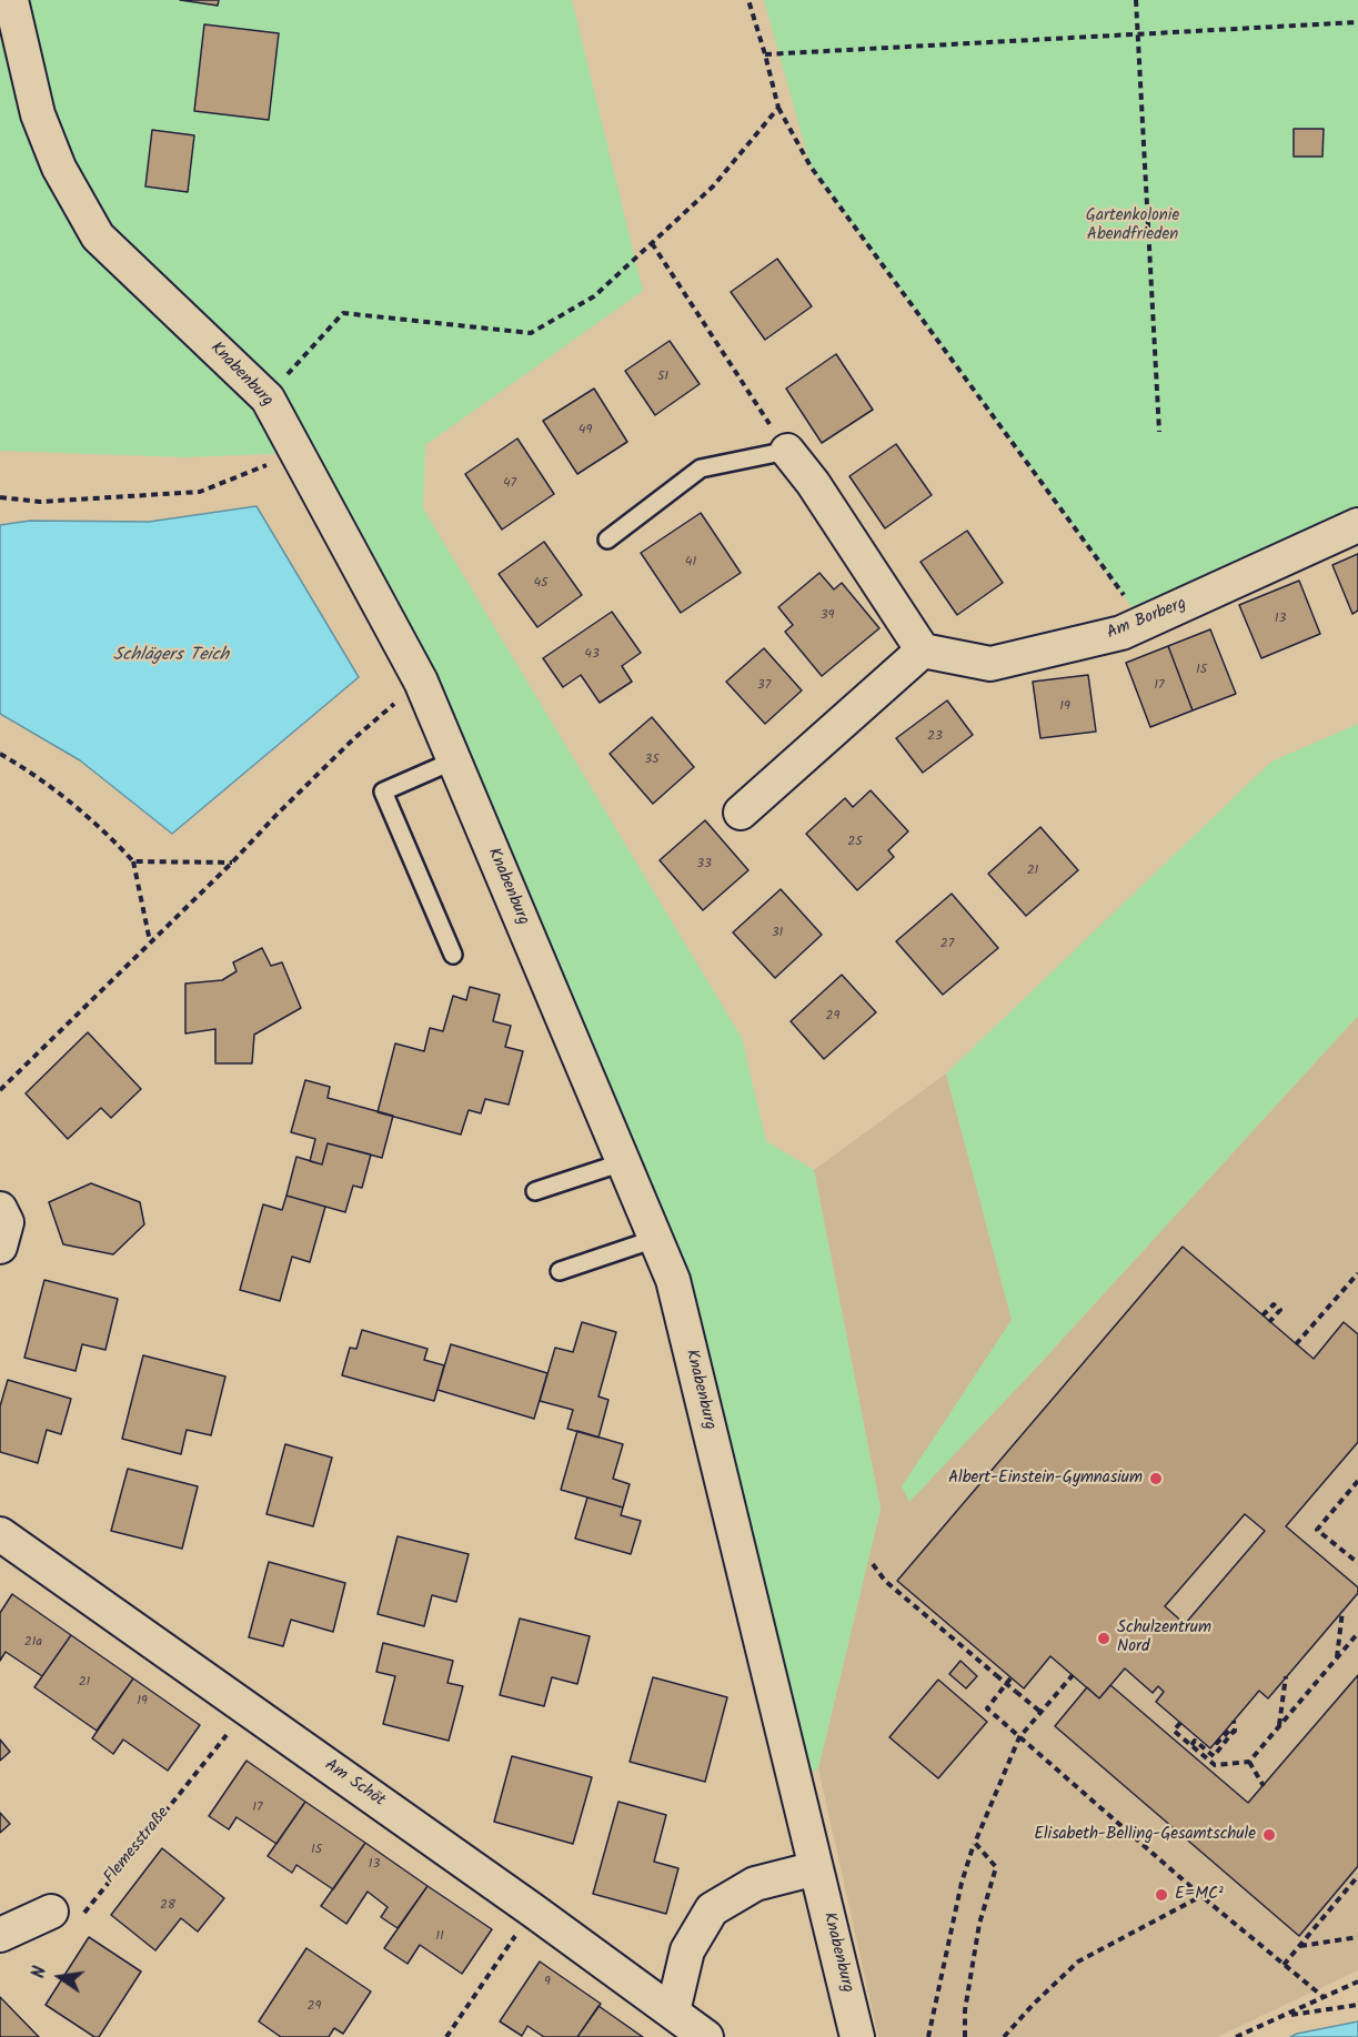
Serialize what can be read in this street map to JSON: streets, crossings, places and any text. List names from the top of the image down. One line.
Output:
{"streets":{"street":["Knabenburg","Am Borberg","Am Schöt"],"path":["Flemesstraße"]},"crossings":[["Am Schöt","Flemesstraße"]],"water":["Schlägers Teich"],"parks":["Gartenkolonie Abendfrieden"],"places":["Albert-Einstein-Gymnasium","Schulzentrum Nord","Elisabeth-Belling-Gesamtschule","E=MC²"],"house_numbers":["51","49","47","41","45","39","13","43","15","37","17","19","23","35","25","33","21","31","27","29","21a","21","19","17","15","13","28","11","9","29"],"north":"left"}
